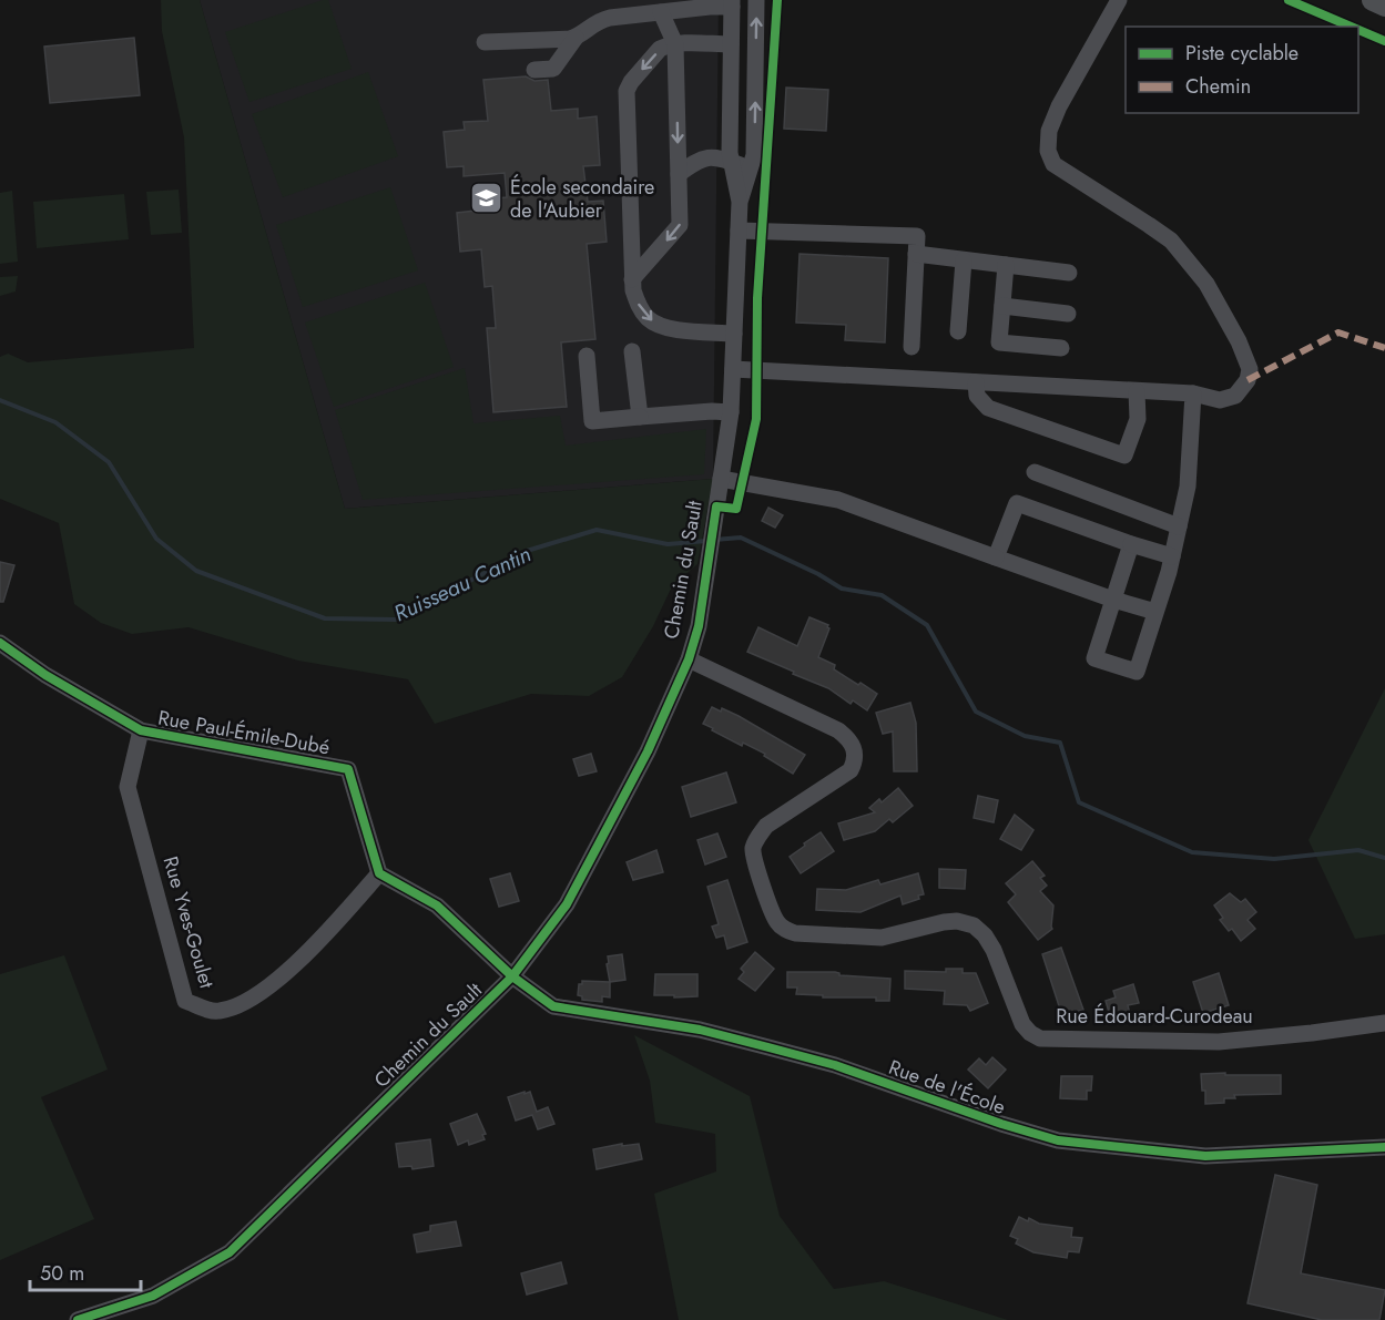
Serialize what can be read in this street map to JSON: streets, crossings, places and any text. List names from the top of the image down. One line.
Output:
{"streets":{"street":["Chemin du Sault","Rue Paul-Émile-Dubé","Rue Yves-Goulet","Rue Édouard-Curodeau","Rue de l'École"]},"crossings":[["Chemin du Sault","Rue Édouard-Curodeau"],["Chemin du Sault","Rue de l'École"],["Rue Paul-Émile-Dubé","Rue Yves-Goulet"]],"water":["Ruisseau Cantin"],"places":{"school or university":["École secondaire de l'Aubier"]},"legend":["Piste cyclable","Chemin"],"scale_bar":"50 m"}
